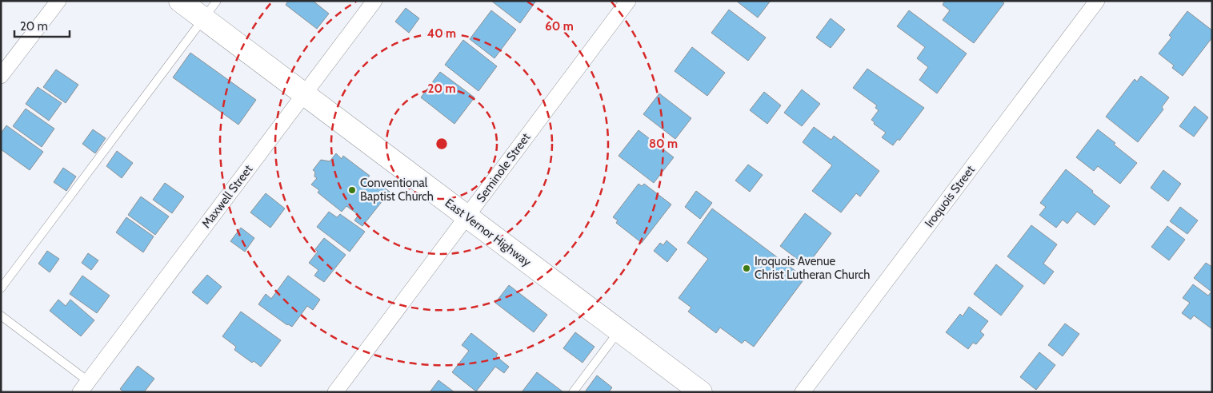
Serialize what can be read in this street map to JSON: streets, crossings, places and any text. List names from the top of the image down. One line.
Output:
{"streets":{"street":["Seminole Street","Maxwell Street","Iroquois Street","East Vernor Highway"]},"crossings":[["Seminole Street","East Vernor Highway"],["Maxwell Street","East Vernor Highway"]],"places":["Conventional Baptist Church","Iroquois Avenue Christ Lutheran Church"],"scale_bar":"20 m","rings":["60 m","40 m","20 m","80 m"]}
